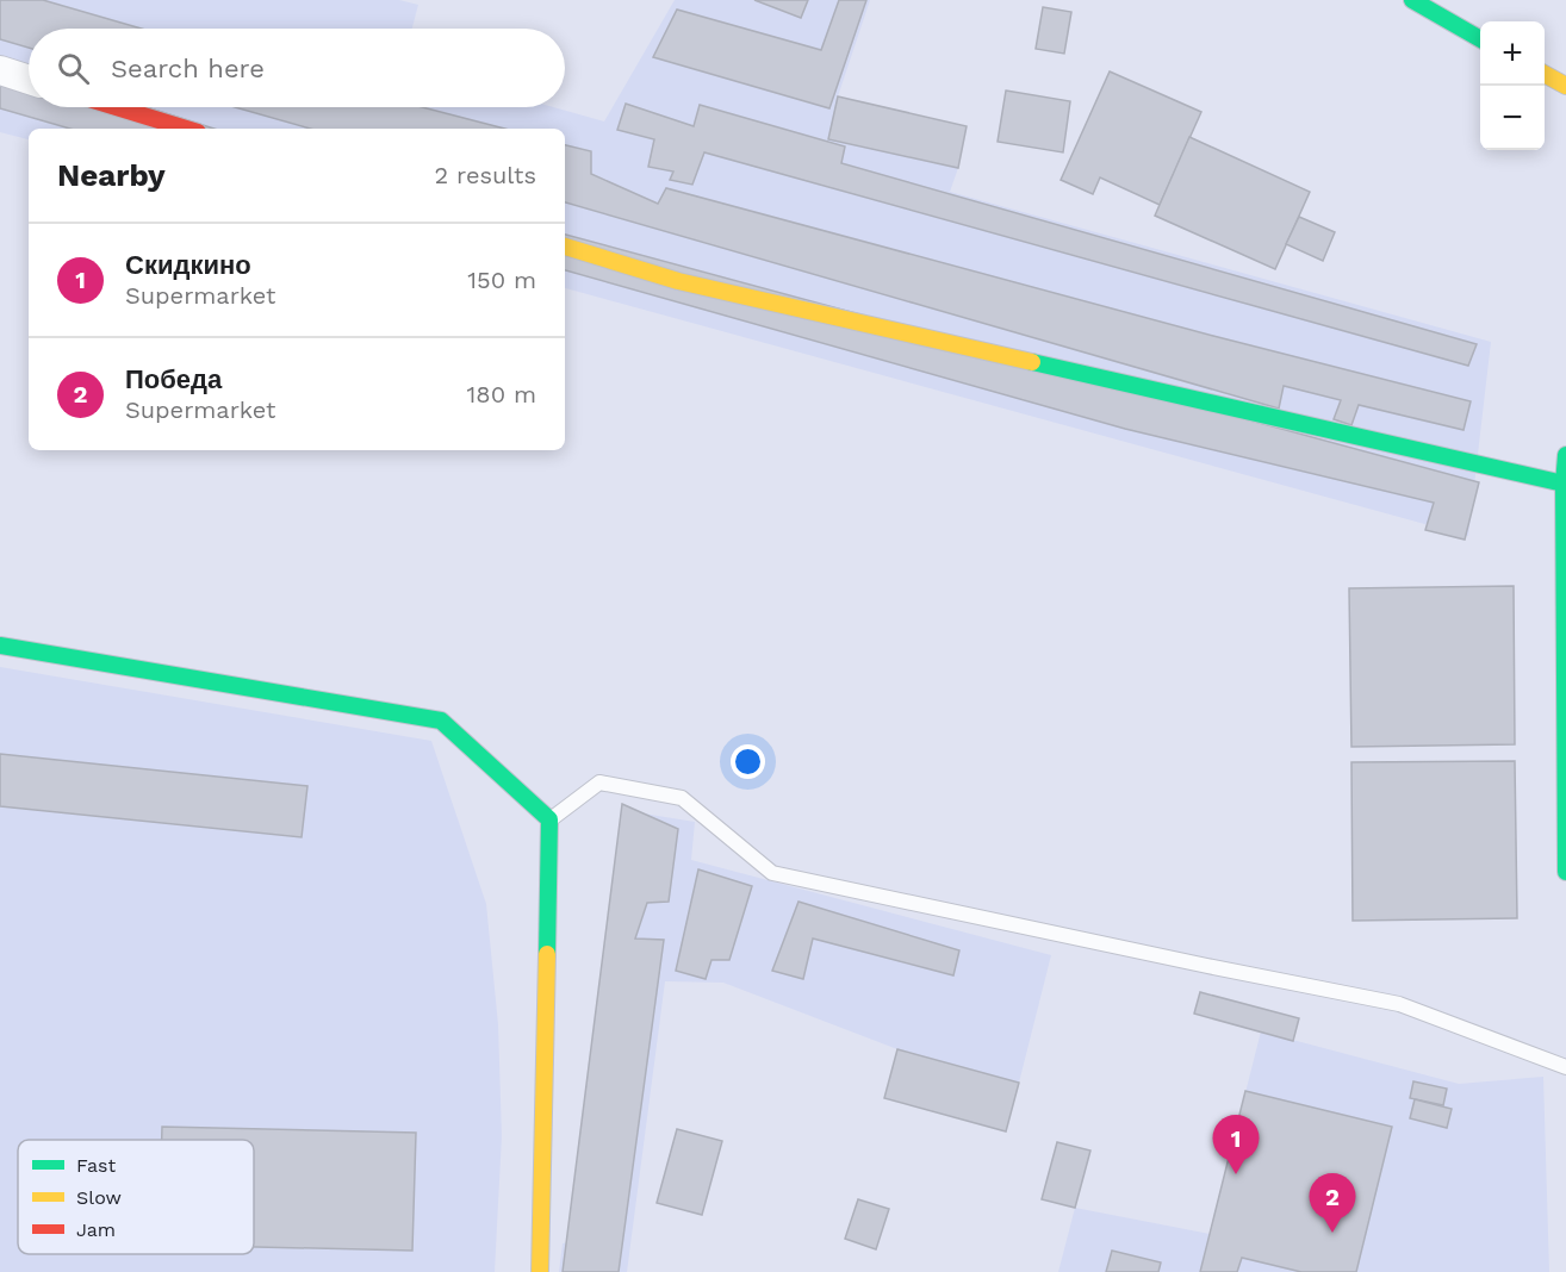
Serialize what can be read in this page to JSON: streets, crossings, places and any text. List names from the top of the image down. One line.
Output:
{"legend":["Fast","Slow","Jam"],"page":{"map_buttons":["+","−"],"search":"Search here","heading":["Nearby","2 results"],"list":[{"mark":"1","name":"Скидкино","note":"Supermarket","value":"150 m"},{"mark":"2","name":"Победа","note":"Supermarket","value":"180 m"}],"pins":["1","2"]}}
